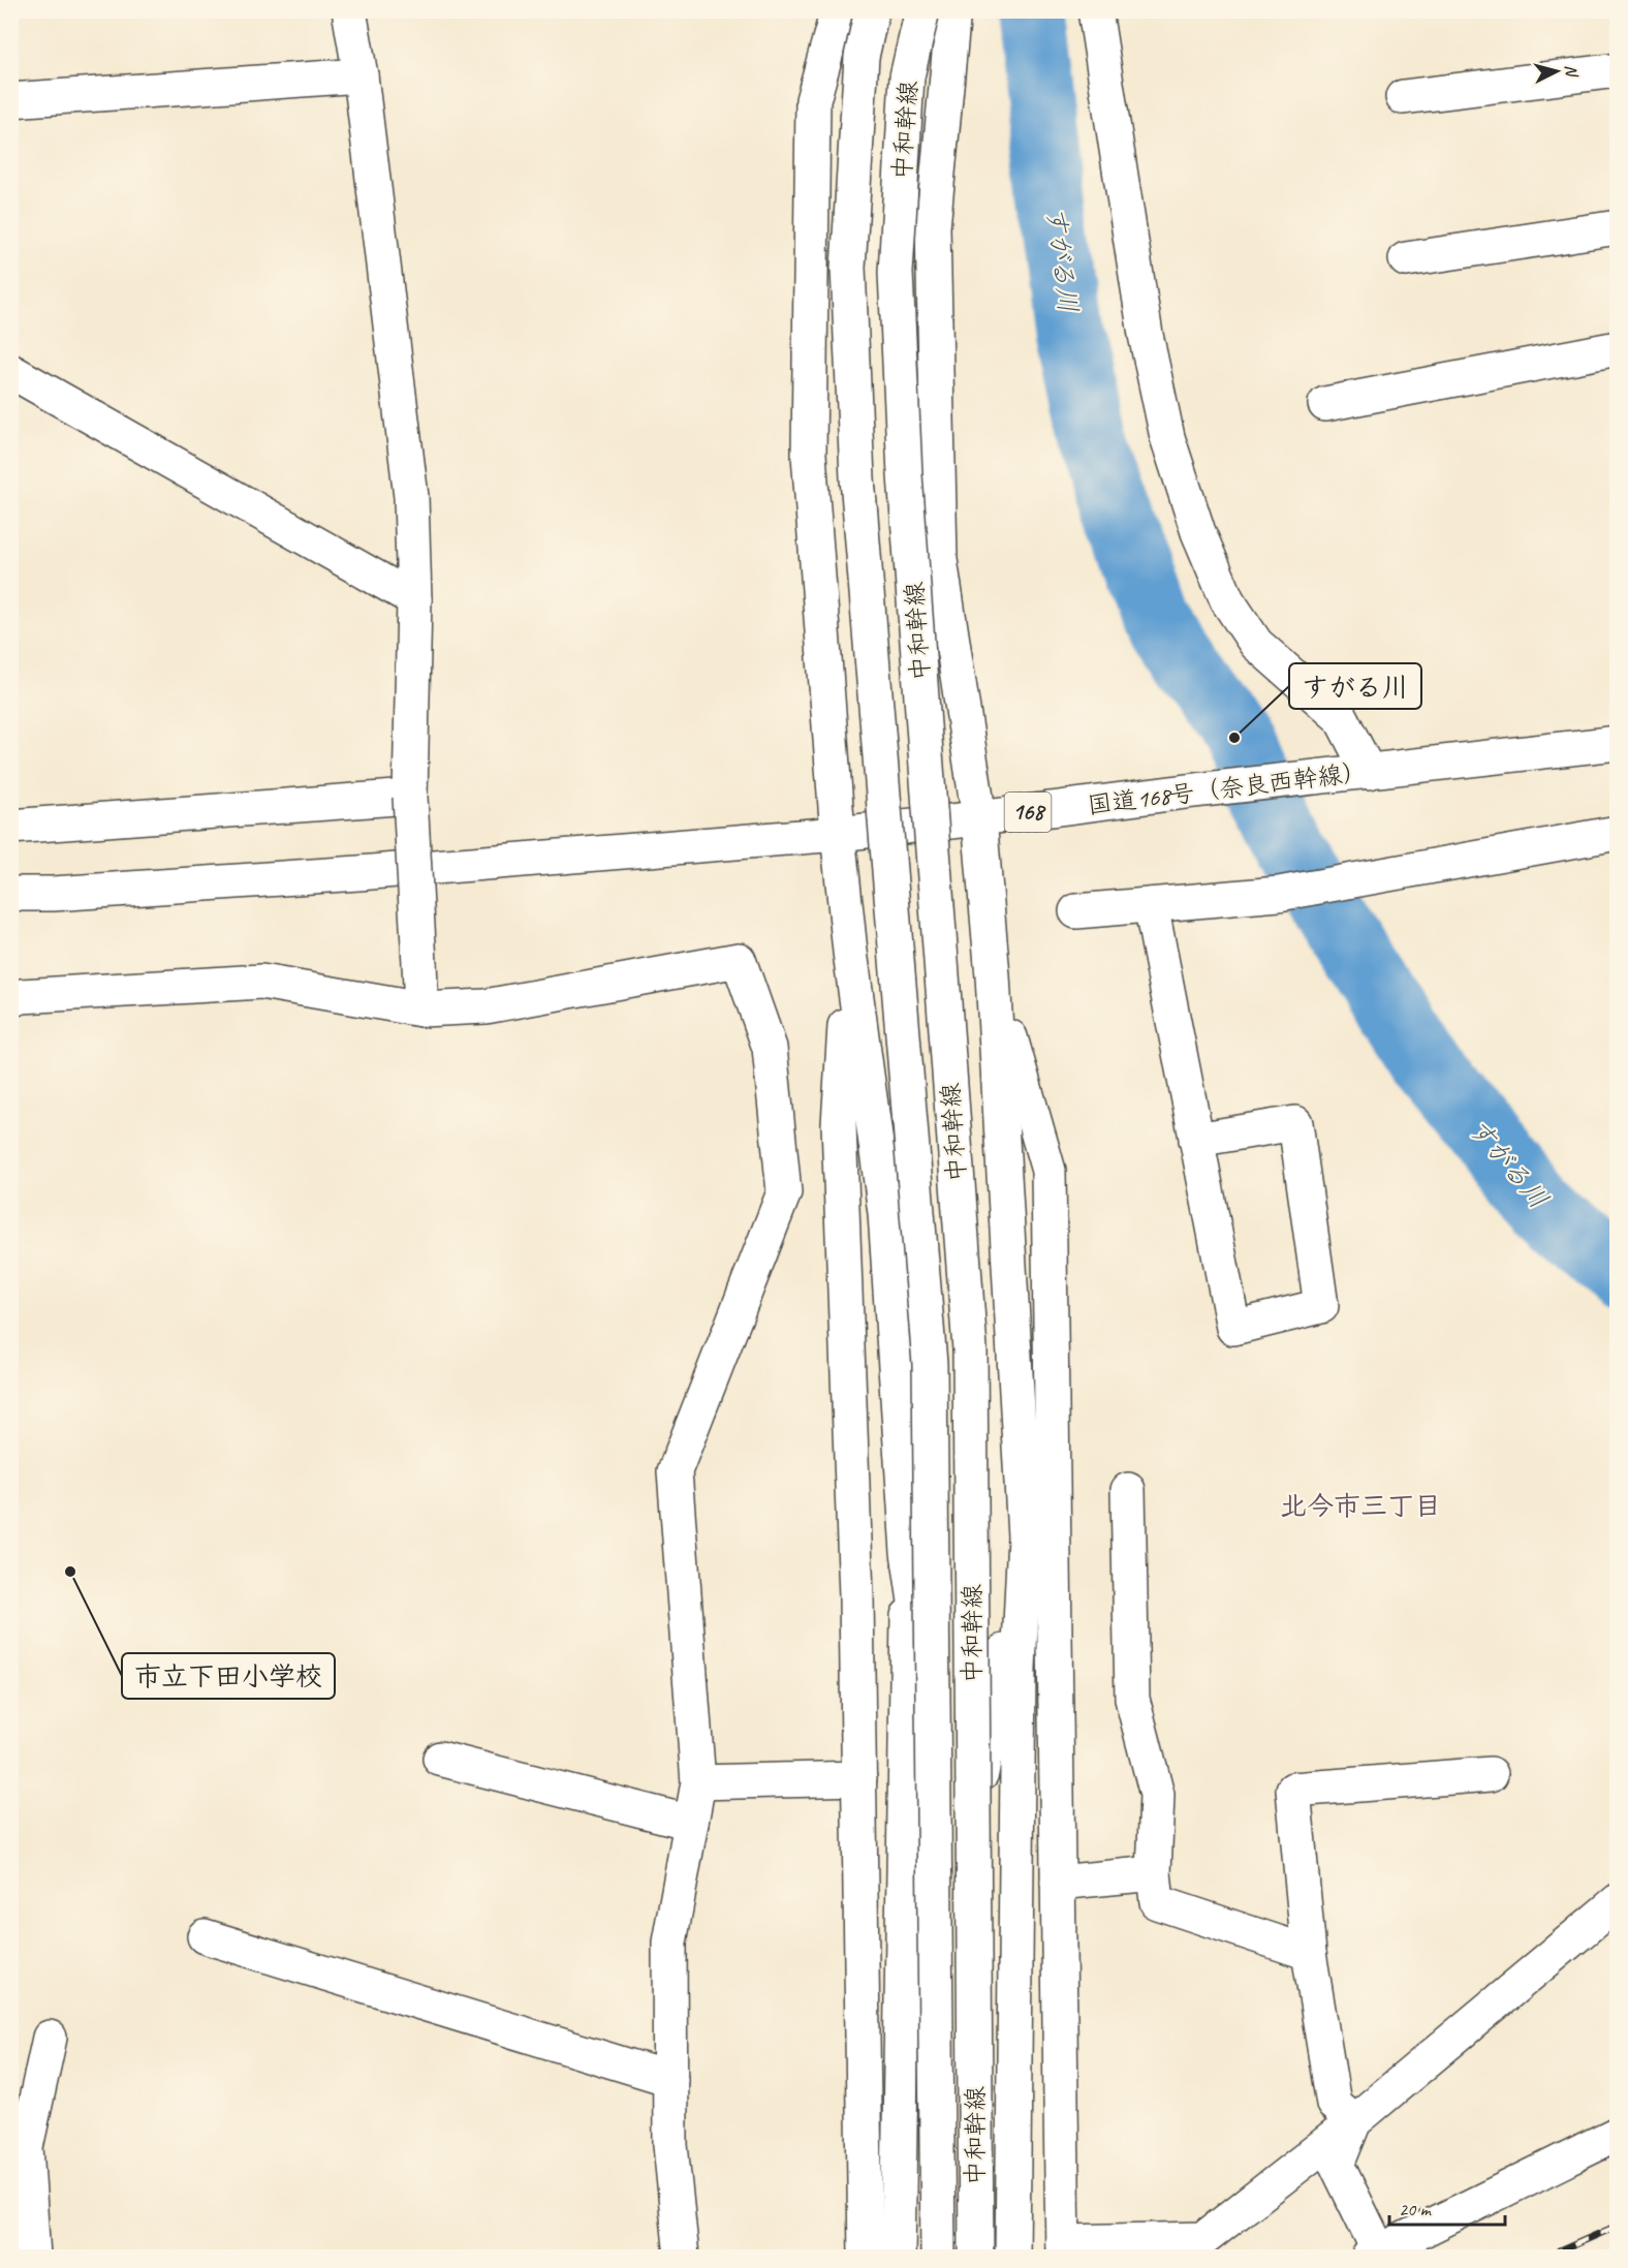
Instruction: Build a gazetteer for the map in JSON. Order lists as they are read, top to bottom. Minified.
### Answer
{"streets":{"main road":["中和幹線","国道168号（奈良西幹線）","168"]},"districts":["北今市三丁目"],"water":["すがる川"],"places":["すがる川","市立下田小学校"],"scale_bar":"20 m","north":"right"}
